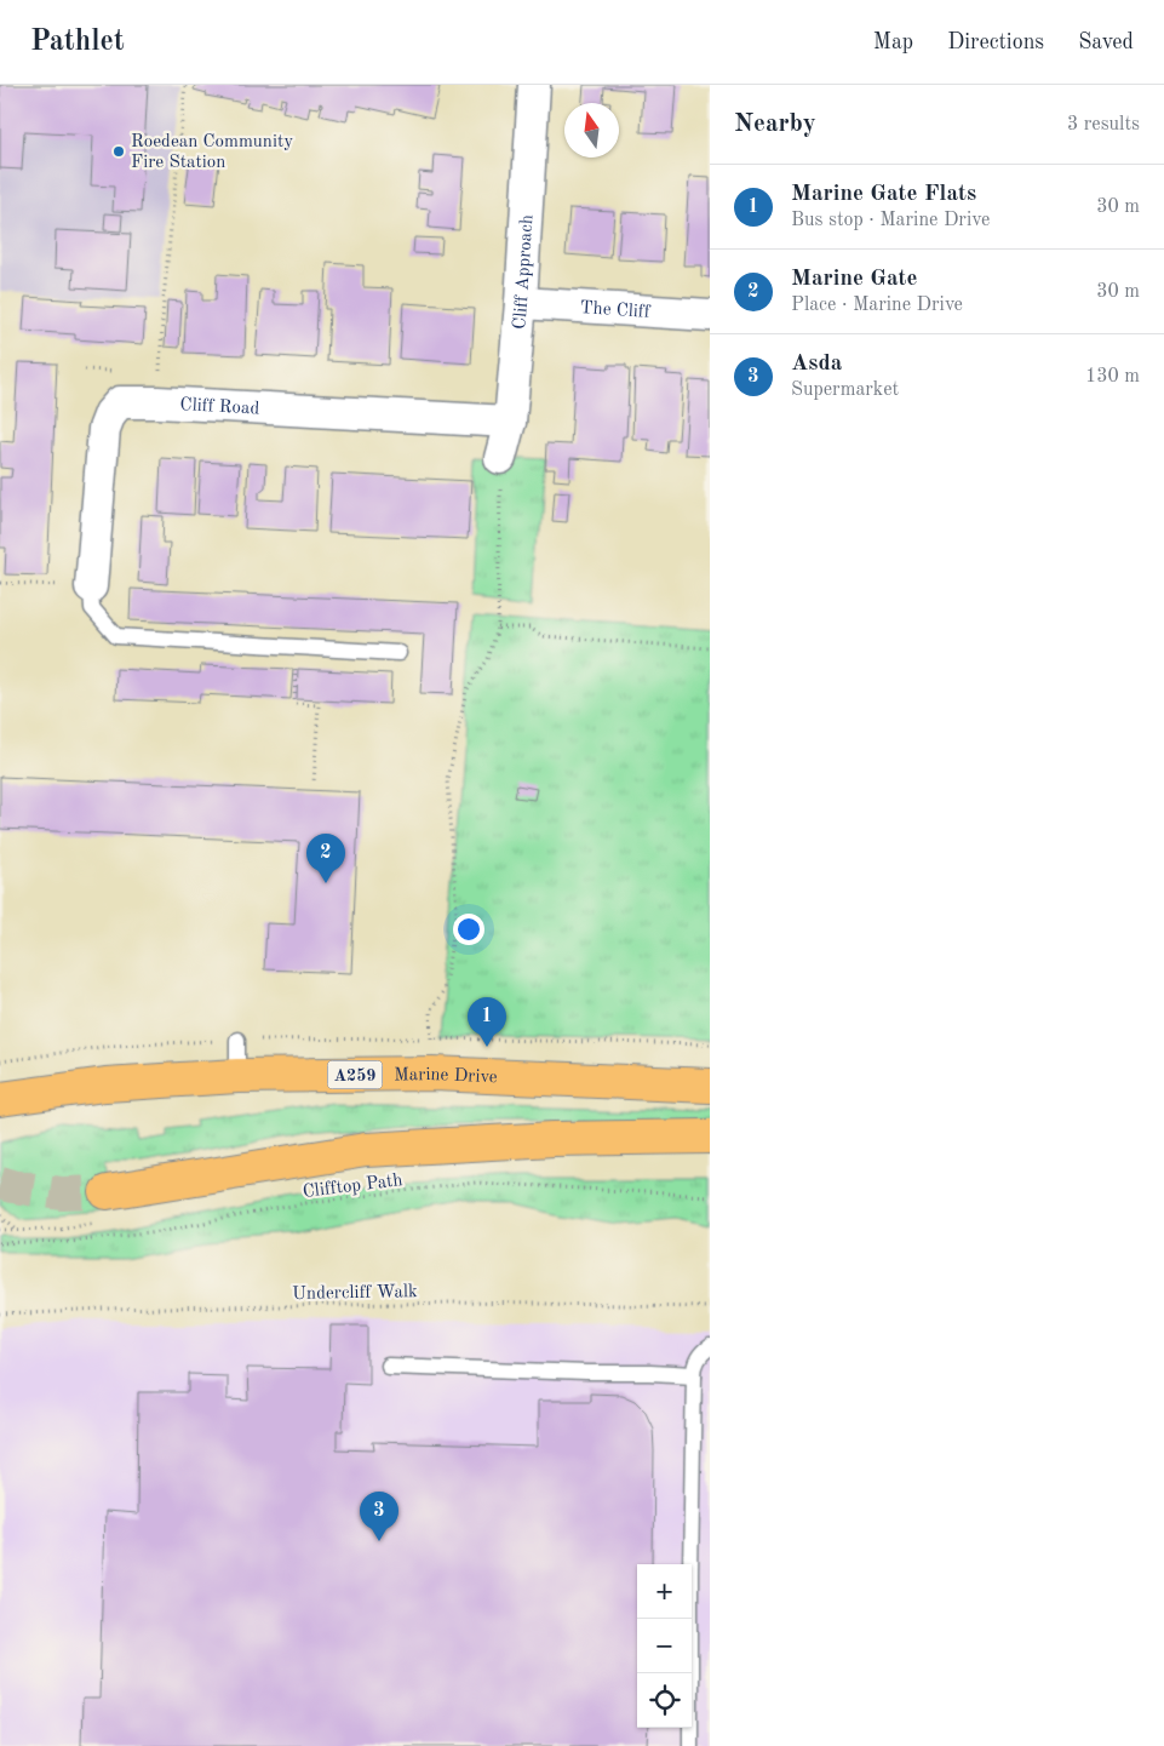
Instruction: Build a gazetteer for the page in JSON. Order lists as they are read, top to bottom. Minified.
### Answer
{"streets":{"main road":["A259","Marine Drive"],"street":["Cliff Approach","The Cliff","Cliff Road"],"path":["Clifftop Path","Undercliff Walk"]},"crossings":[["Cliff Approach","The Cliff"],["Cliff Approach","Cliff Road"]],"places":["Roedean Community Fire Station"],"north":"top","page":{"header":"Pathlet","nav":["Map","Directions","Saved"],"heading":["Nearby","3 results"],"list":[{"mark":"1","name":"Marine Gate Flats","note":"Bus stop · Marine Drive","value":"30 m"},{"mark":"2","name":"Marine Gate","note":"Place · Marine Drive","value":"30 m"},{"mark":"3","name":"Asda","note":"Supermarket","value":"130 m"}],"pins":["2","1","3"],"map_buttons":["+","−"]}}
